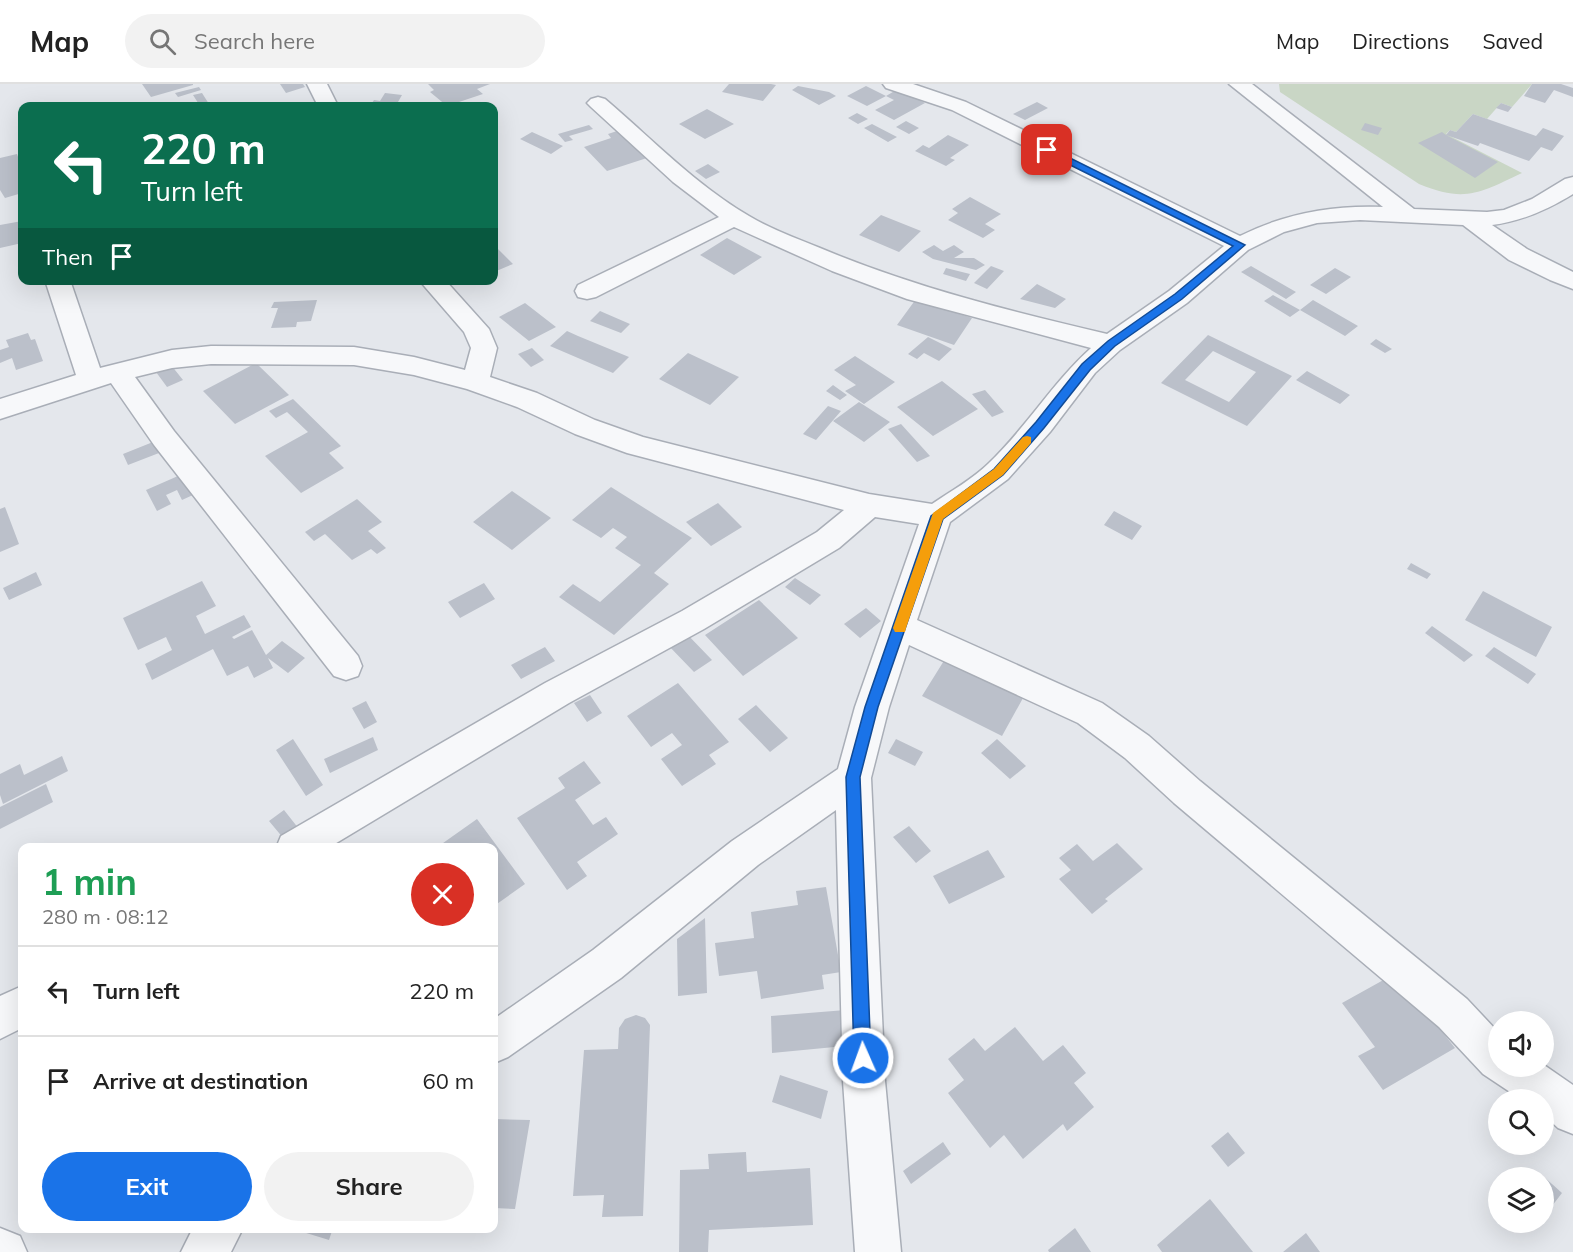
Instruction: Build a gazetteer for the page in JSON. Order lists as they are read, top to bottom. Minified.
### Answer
{"page":{"header":"Map","search":"Search here","nav":["Map","Directions","Saved"],"turn":["220 m","Turn left"],"then":"Then","heading":["1 min","280 m · 08:12"],"list":[{"name":"Turn left","value":"220 m"},{"name":"Arrive at destination","value":"60 m"}],"buttons":["Exit","Share"]}}
